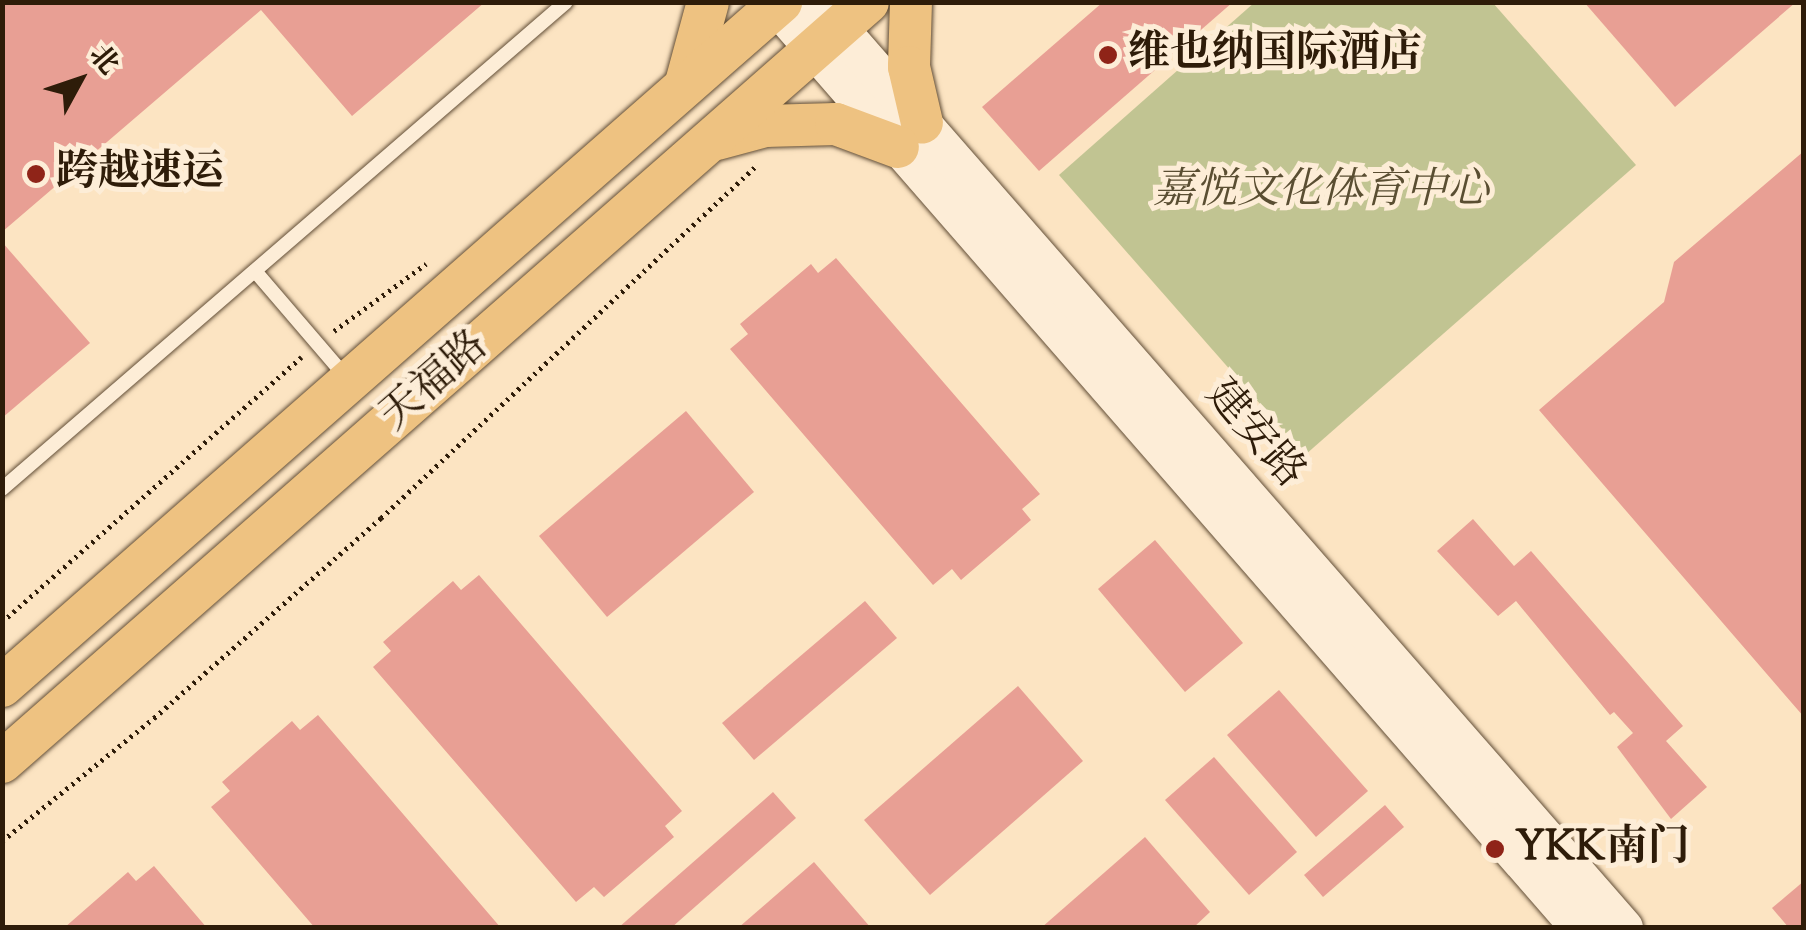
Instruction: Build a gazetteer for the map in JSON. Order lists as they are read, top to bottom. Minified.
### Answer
{"streets":{"main road":["天福路"],"street":["建安路"]},"crossings":[["天福路","建安路"]],"parks":["嘉悦文化体育中心"],"places":["维也纳国际酒店","跨越速运","YKK南门"],"north":"top right"}
